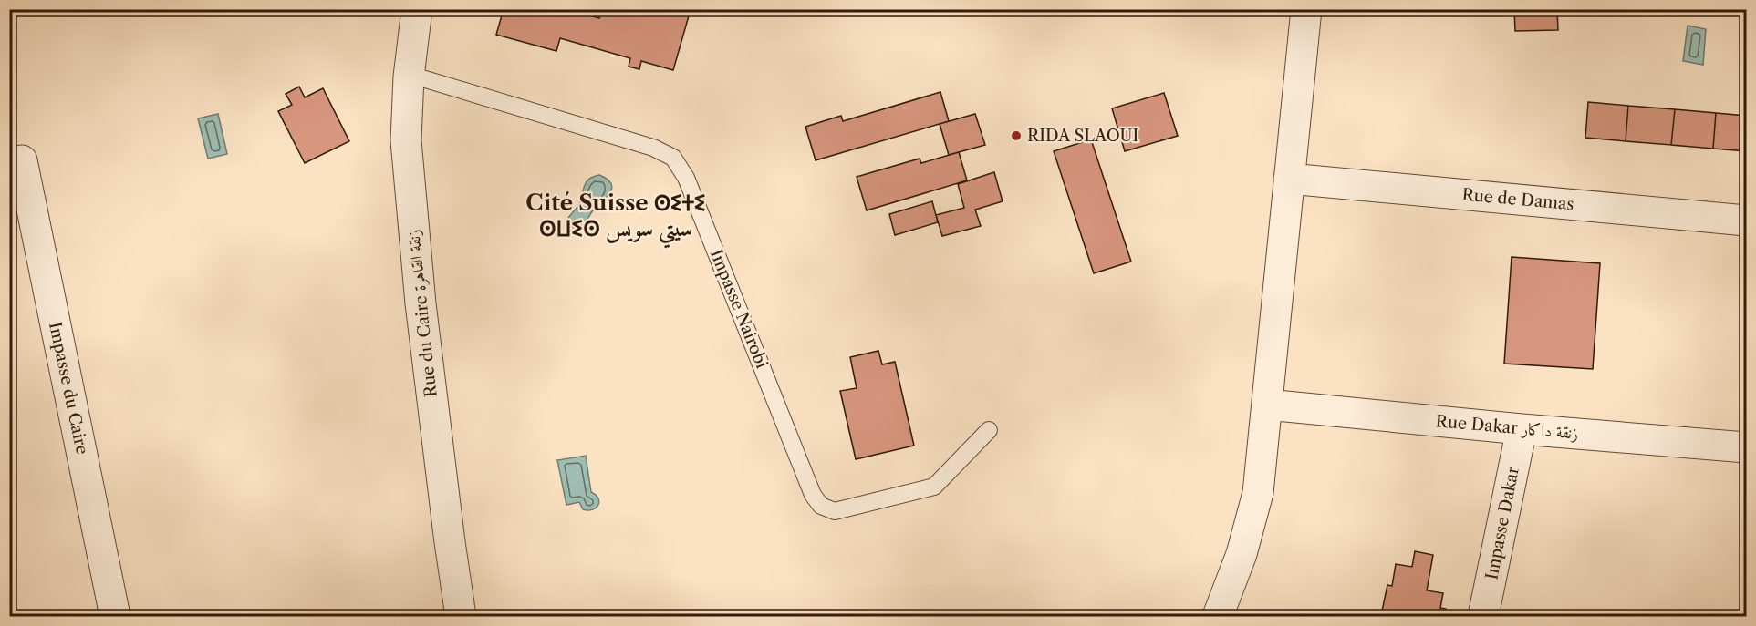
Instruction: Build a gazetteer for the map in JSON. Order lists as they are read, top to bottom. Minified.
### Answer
{"streets":{"street":["Rue de Damas","Rue du Caire زنقة القاهرة","Impasse du Caire","Rue Dakar زنقة داكار","Impasse Dakar"],"lane":["Impasse Nairobi"]},"crossings":[["Impasse Nairobi","Rue du Caire زنقة القاهرة"],["Rue Dakar زنقة داكار","Impasse Dakar"]],"districts":["Cité Suisse ⵙⵉⵜⵉ ⵙⵡⵉⵙ سيتي سويس"],"places":["RIDA SLAOUI"]}
